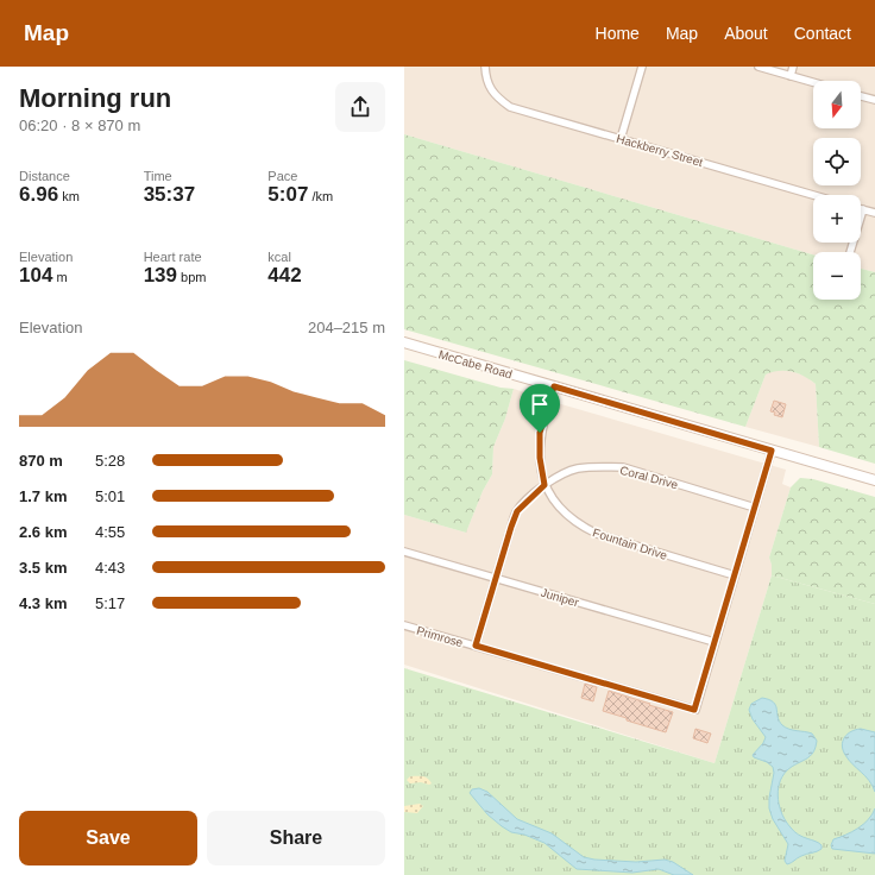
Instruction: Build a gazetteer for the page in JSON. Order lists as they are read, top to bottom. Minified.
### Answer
{"streets":{"street":["Hackberry Street","McCabe Road","Coral Drive","Fountain Drive","Juniper","Primrose"]},"crossings":[["Coral Drive","Fountain Drive"],["Coral Drive","Juniper"],["Coral Drive","Primrose"],["Juniper","Primrose"]],"north":"bottom","page":{"header":"Map","nav":["Home","Map","About","Contact"],"heading":["Morning run","06:20 · 8 × 870 m"],"map_buttons":["+","−"],"stats":[["Distance","6.96 km"],["Time","35:37"],["Pace","5:07 /km"],["Elevation","104 m"],["Heart rate","139 bpm"],["kcal","442"]],"chart":["Elevation","204–215 m"],"list":[{"name":"870 m","note":"5:28"},{"name":"1.7 km","note":"5:01"},{"name":"2.6 km","note":"4:55"},{"name":"3.5 km","note":"4:43"},{"name":"4.3 km","note":"5:17"}],"buttons":["Save","Share"]}}
